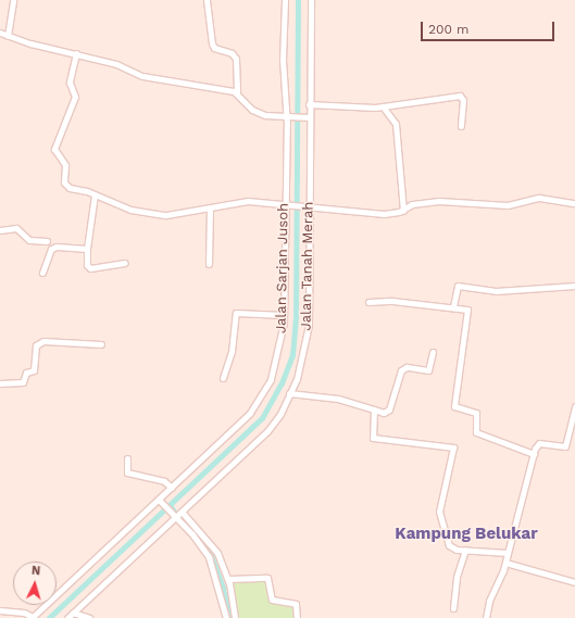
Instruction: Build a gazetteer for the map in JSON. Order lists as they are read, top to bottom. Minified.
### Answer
{"streets":{"street":["Jalan Tanah Merah","Jalan Sarjan Jusoh"]},"districts":["Kampung Belukar"],"scale_bar":"200 m","north":"top"}
